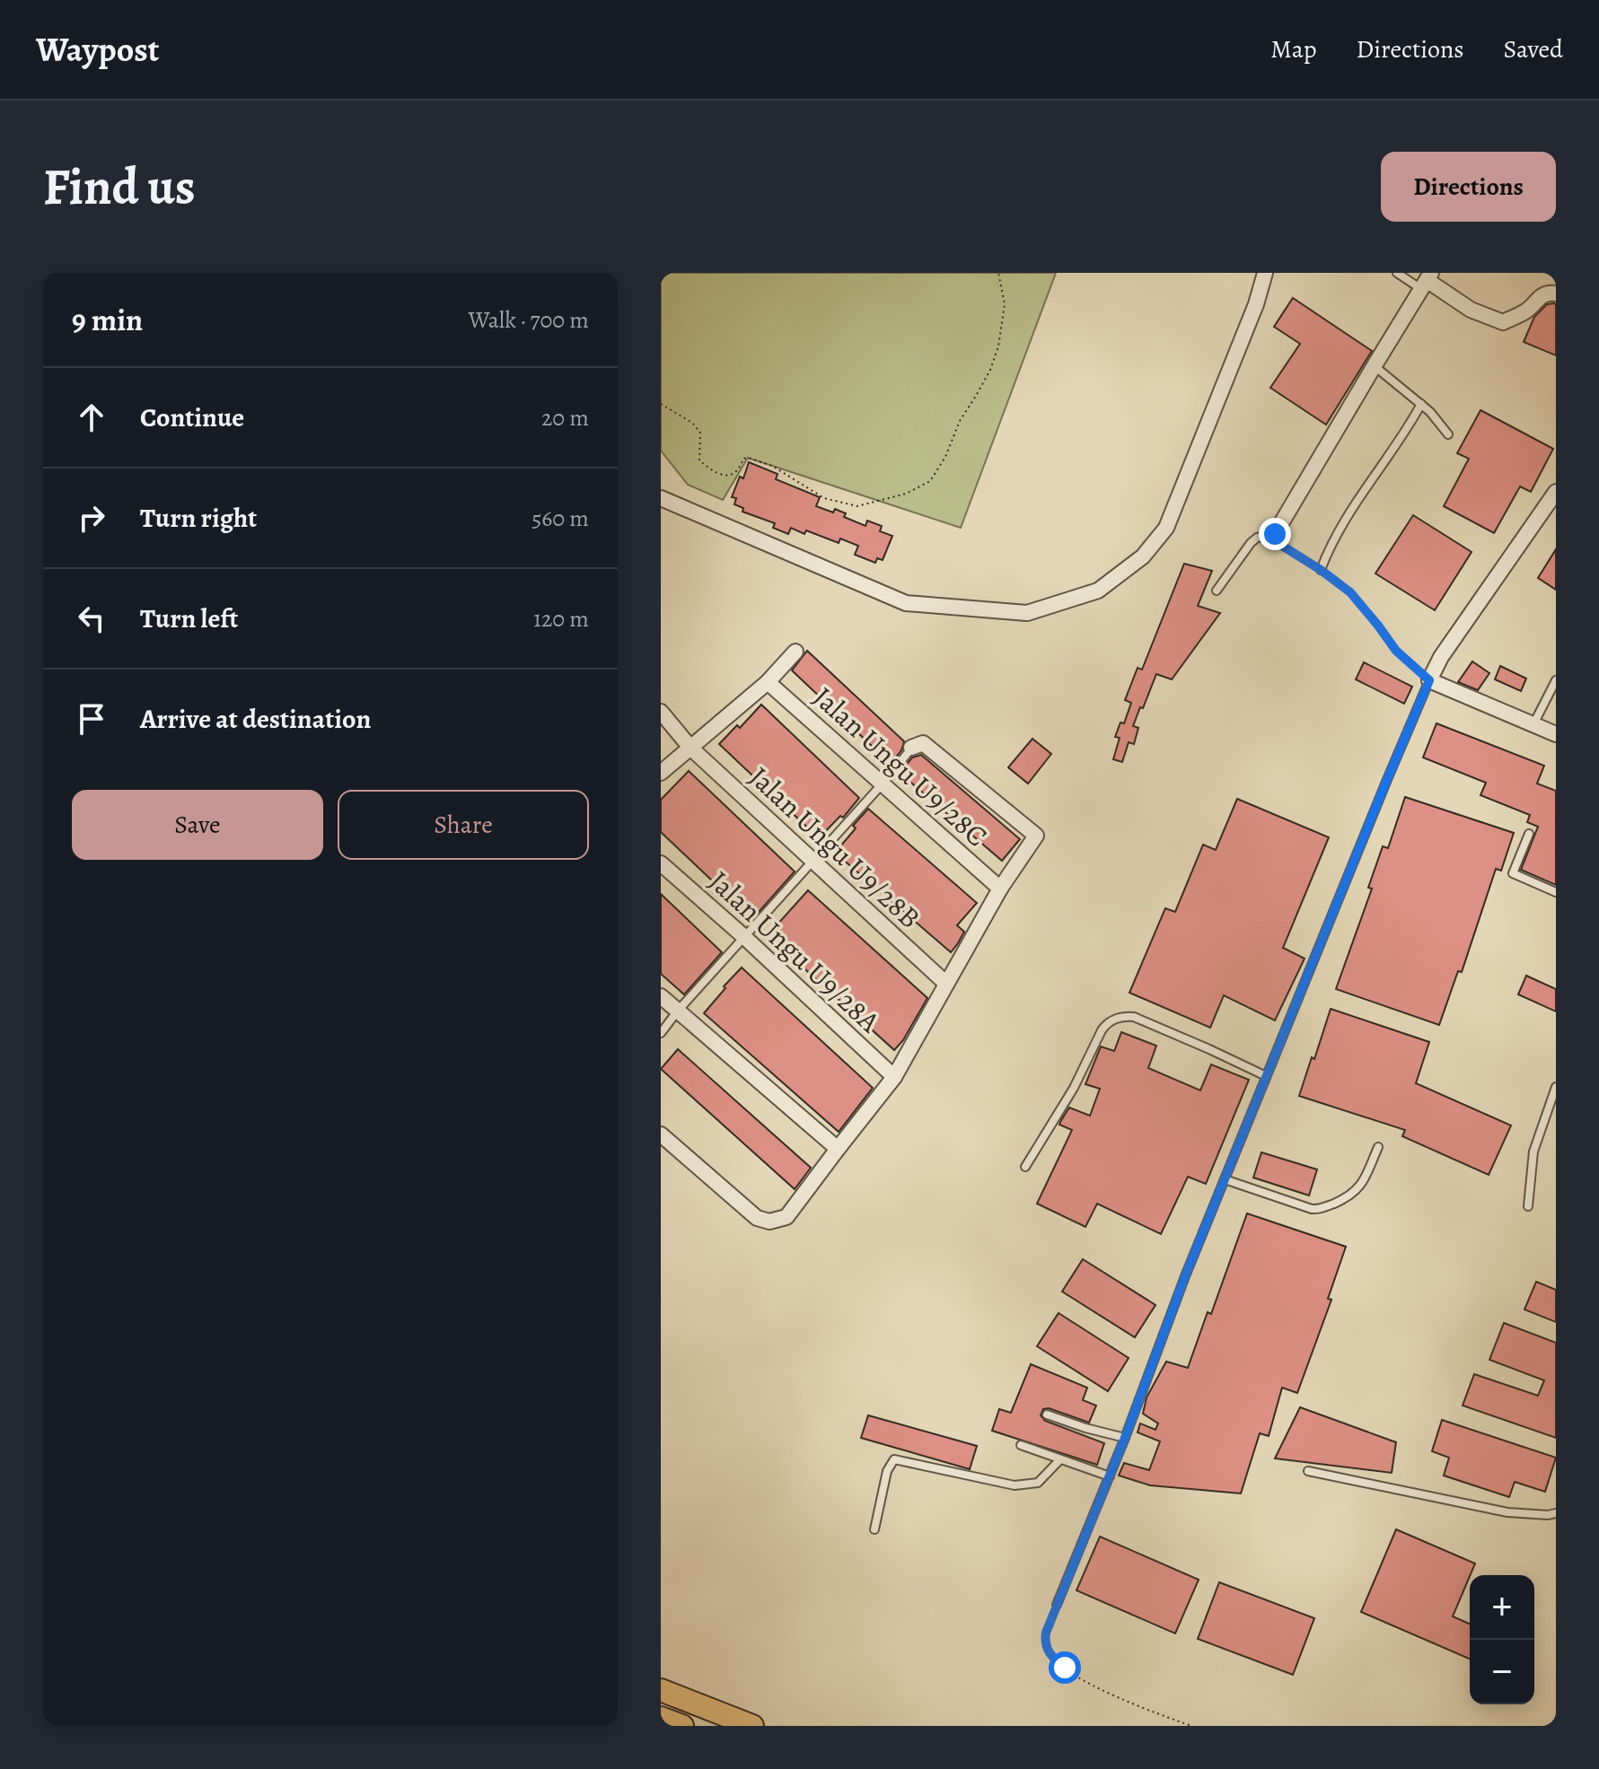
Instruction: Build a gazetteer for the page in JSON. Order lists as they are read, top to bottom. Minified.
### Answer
{"streets":{"street":["Jalan Ungu U9/28C","Jalan Ungu U9/28B","Jalan Ungu U9/28A"]},"page":{"header":"Waypost","nav":["Map","Directions","Saved"],"buttons":["Directions",["Save","Share"]],"title":"Find us","heading":["9 min","Walk · 700 m"],"list":[["Continue","20 m"],["Turn right","560 m"],["Turn left","120 m"],"Arrive at destination"],"map_buttons":["+","−"]}}
